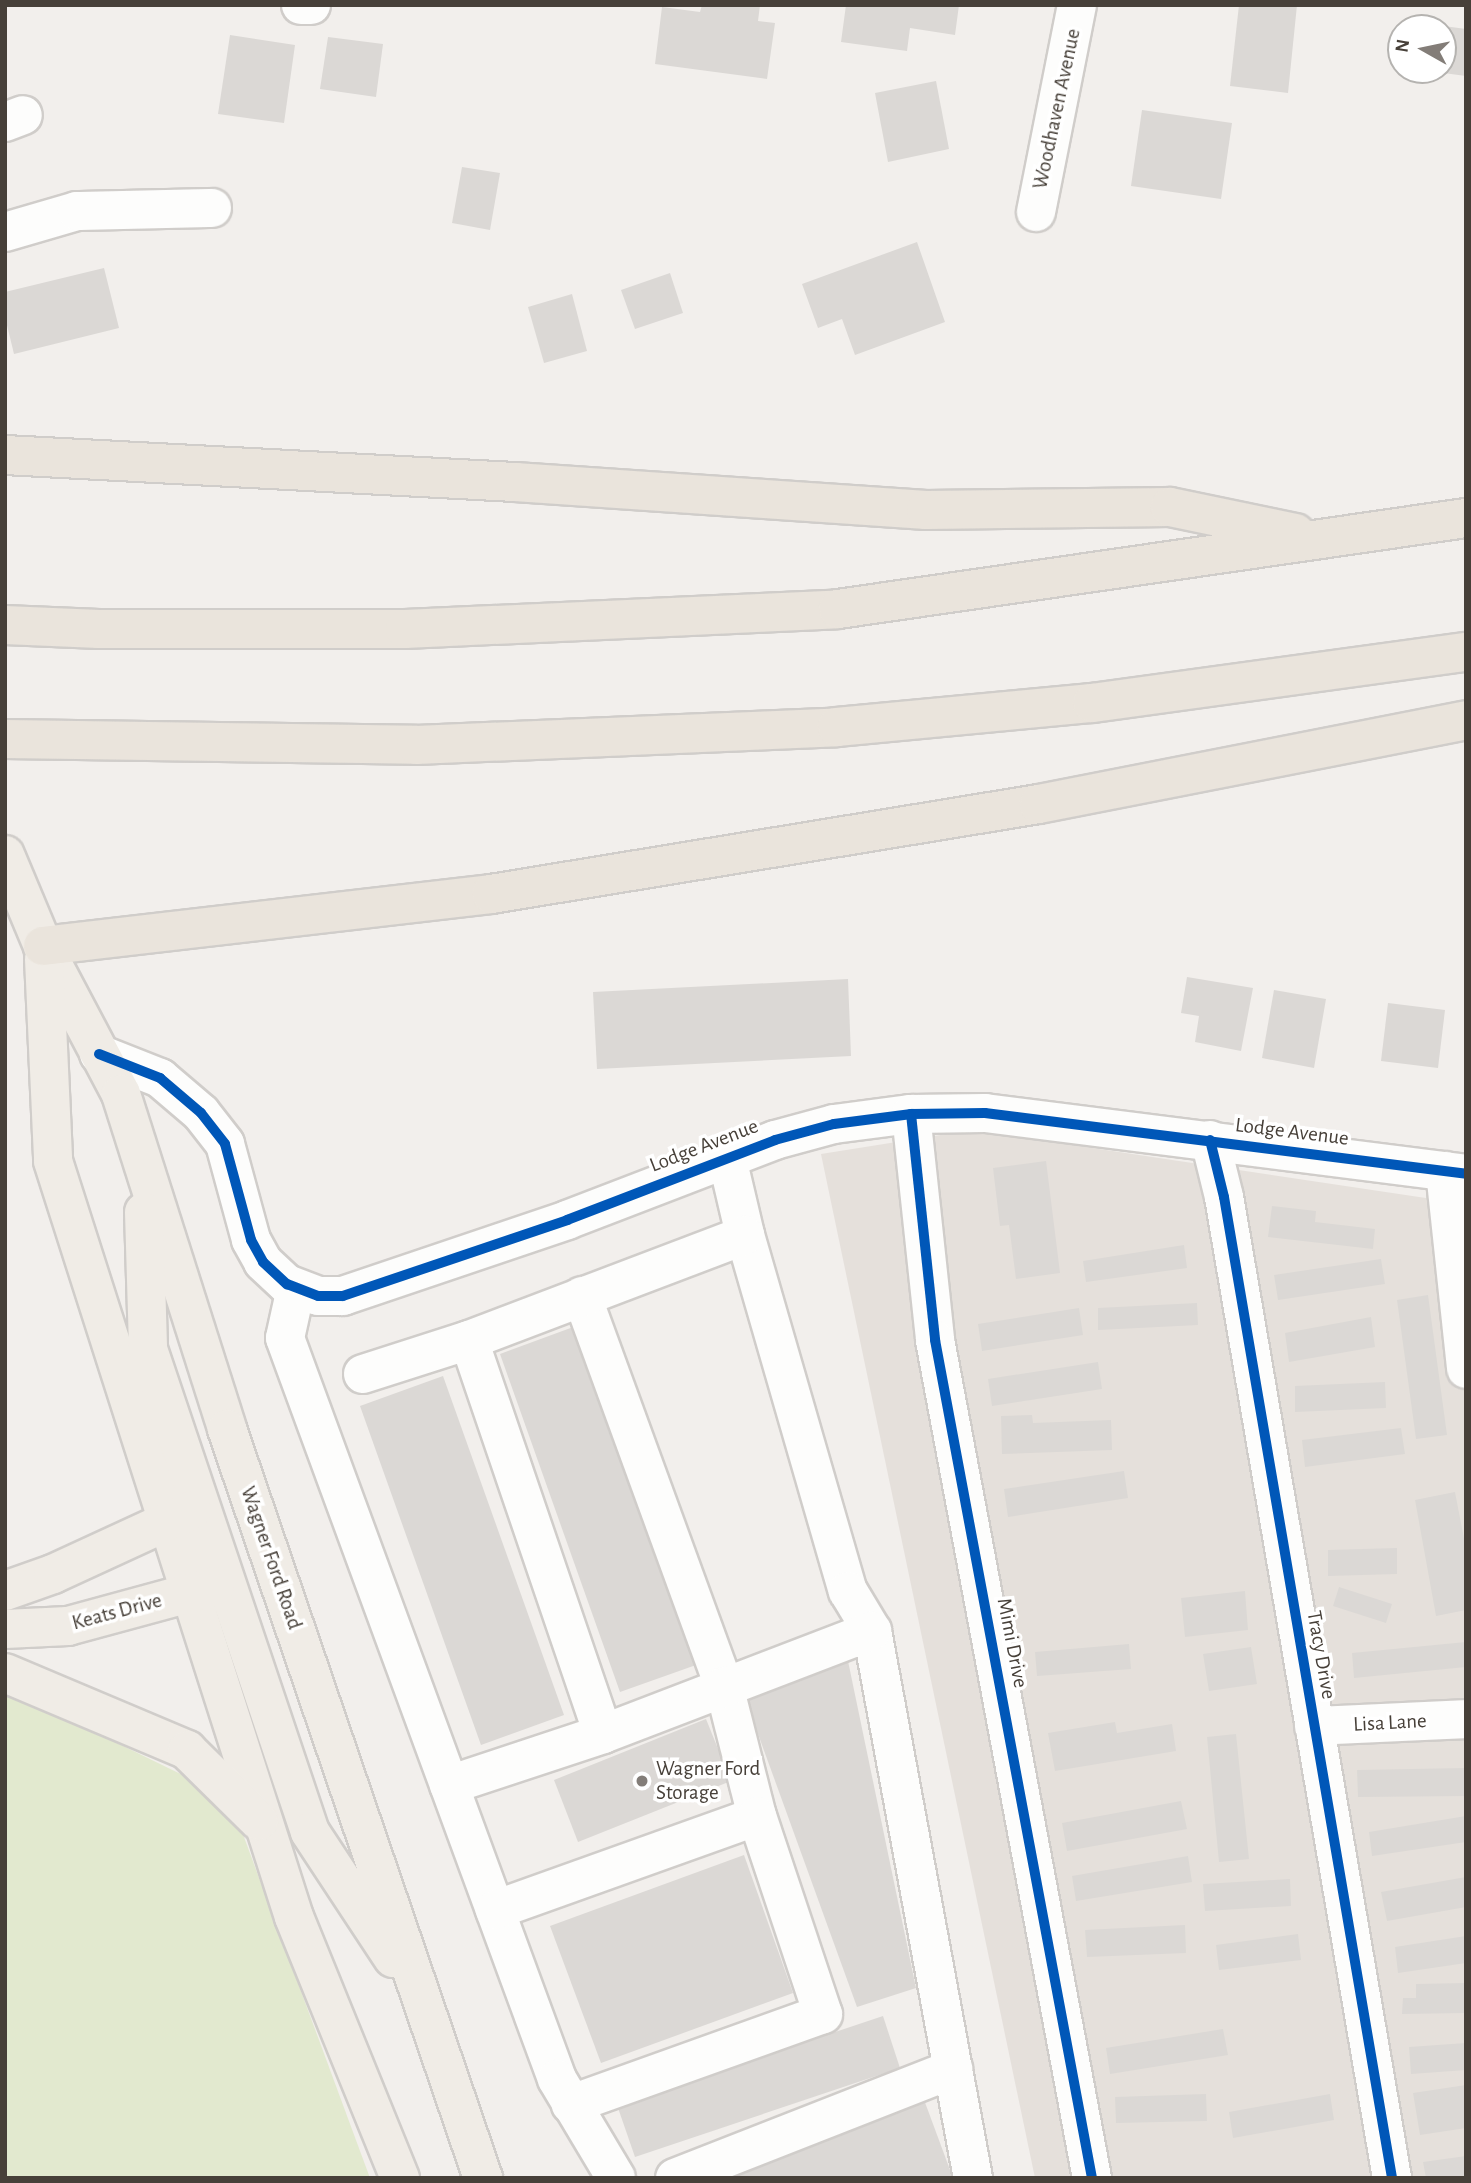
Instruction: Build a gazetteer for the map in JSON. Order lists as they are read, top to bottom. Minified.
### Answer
{"streets":{"main road":["Wagner Ford Road","Keats Drive"],"street":["Woodhaven Avenue","Lodge Avenue","Mimi Drive","Tracy Drive","Lisa Lane"]},"crossings":[["Lodge Avenue","Wagner Ford Road"],["Lodge Avenue","Mimi Drive"],["Lodge Avenue","Tracy Drive"],["Wagner Ford Road","Keats Drive"],["Tracy Drive","Lisa Lane"]],"places":["Wagner Ford Storage"],"north":"left"}
